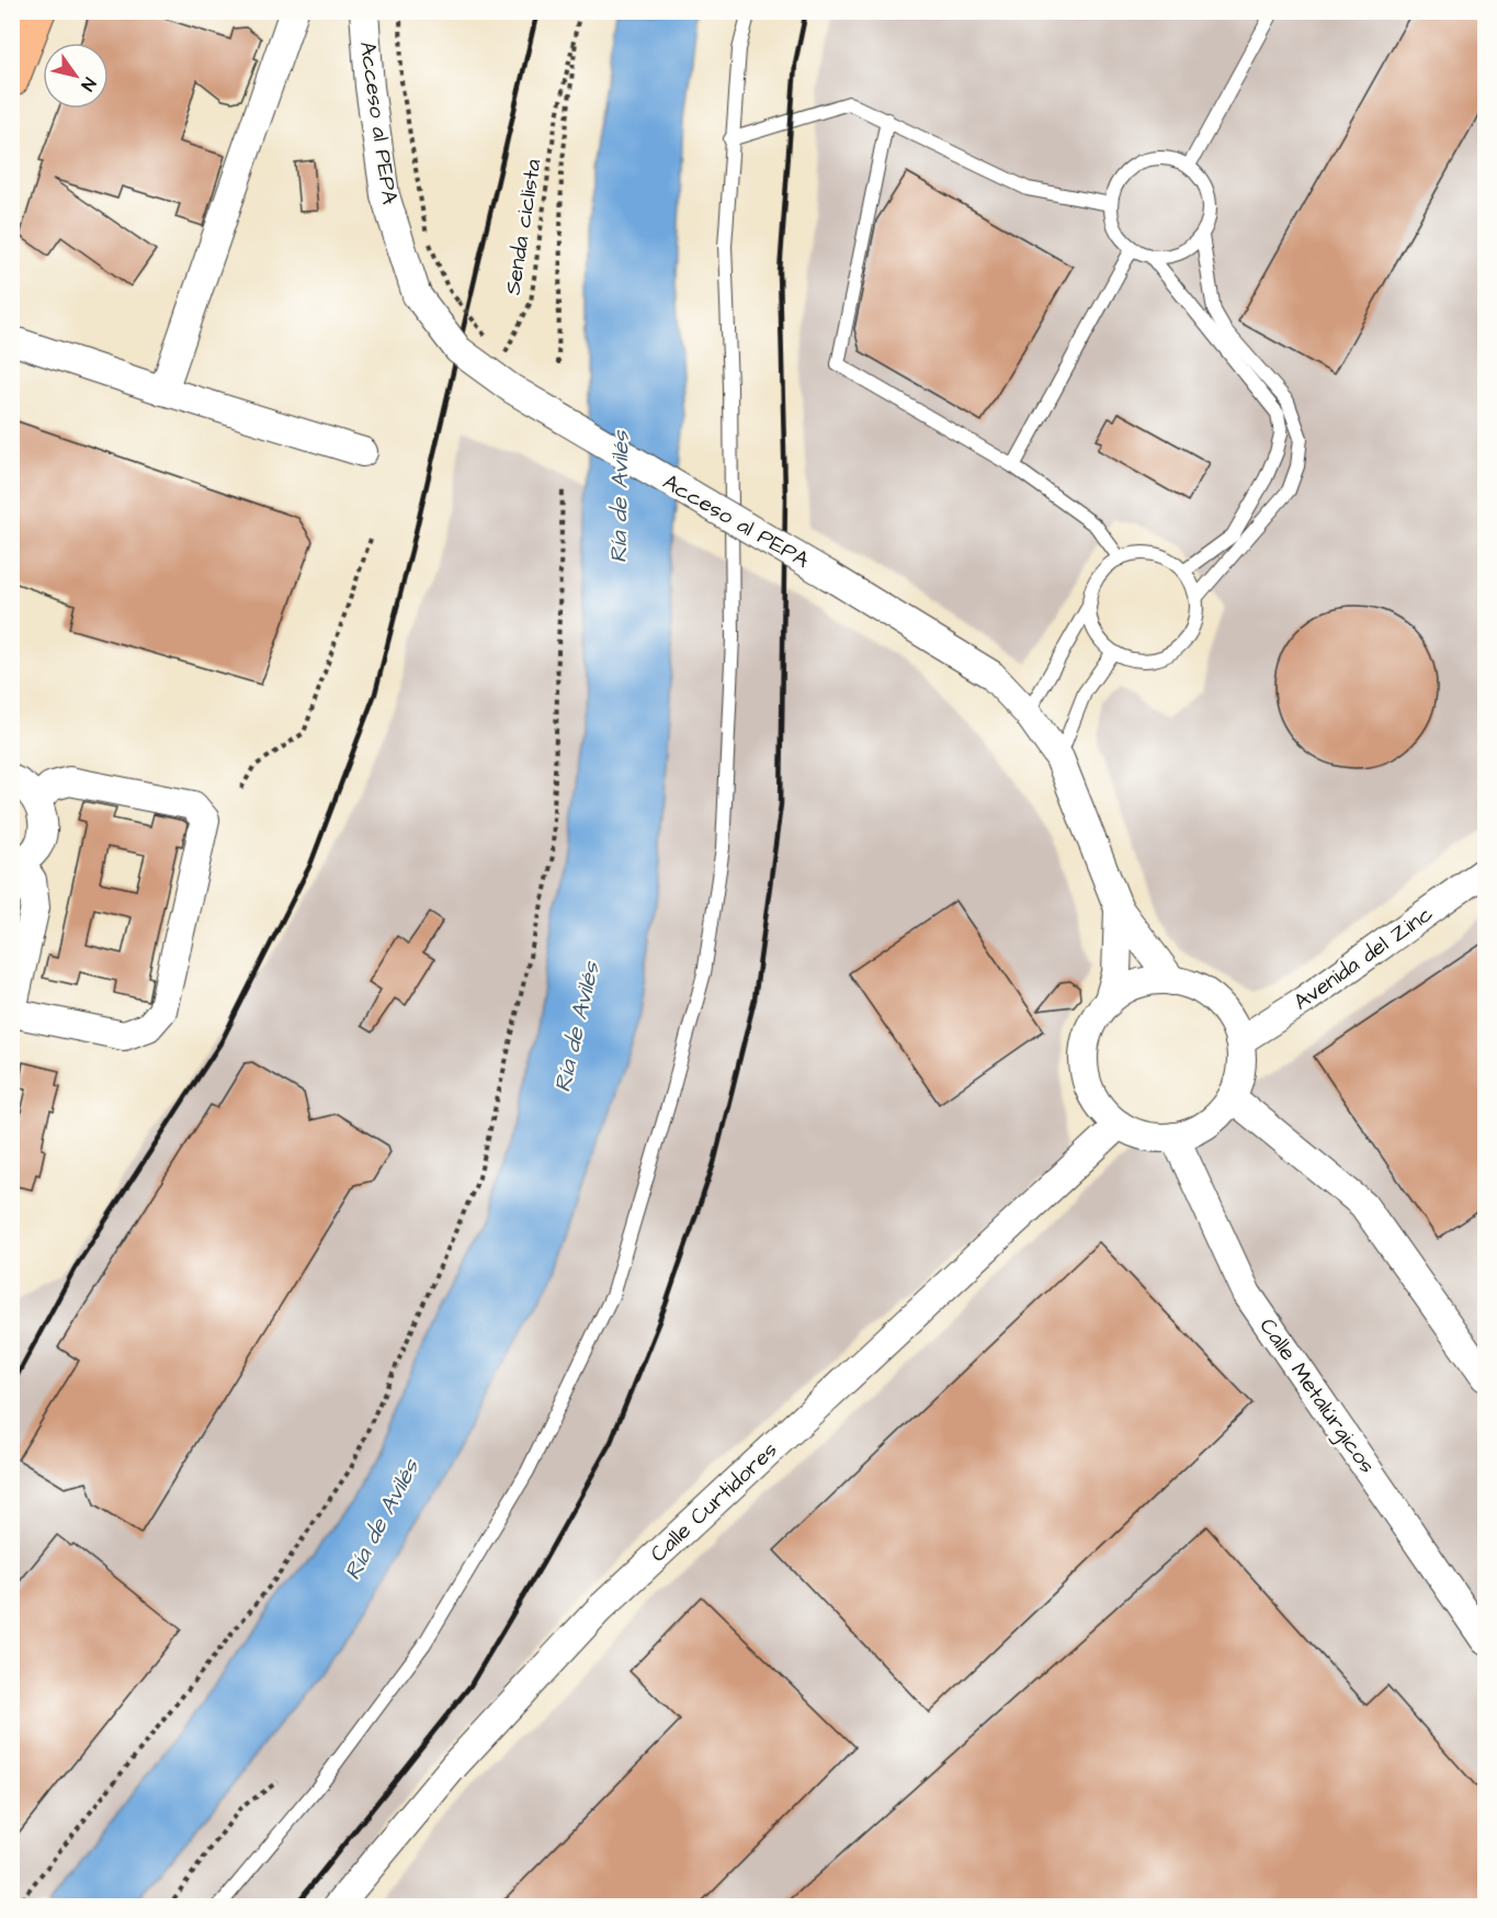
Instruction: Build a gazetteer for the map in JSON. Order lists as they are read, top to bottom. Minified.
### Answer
{"streets":{"street":["Acceso al PEPA","Avenida del Zinc","Calle Metalúrgicos","Calle Curtidores"],"path":["Senda ciclista"]},"crossings":[["Avenida del Zinc","Calle Metalúrgicos"],["Avenida del Zinc","Calle Curtidores"],["Calle Metalúrgicos","Calle Curtidores"]],"water":["Ría de Avilés"],"north":"bottom right"}
